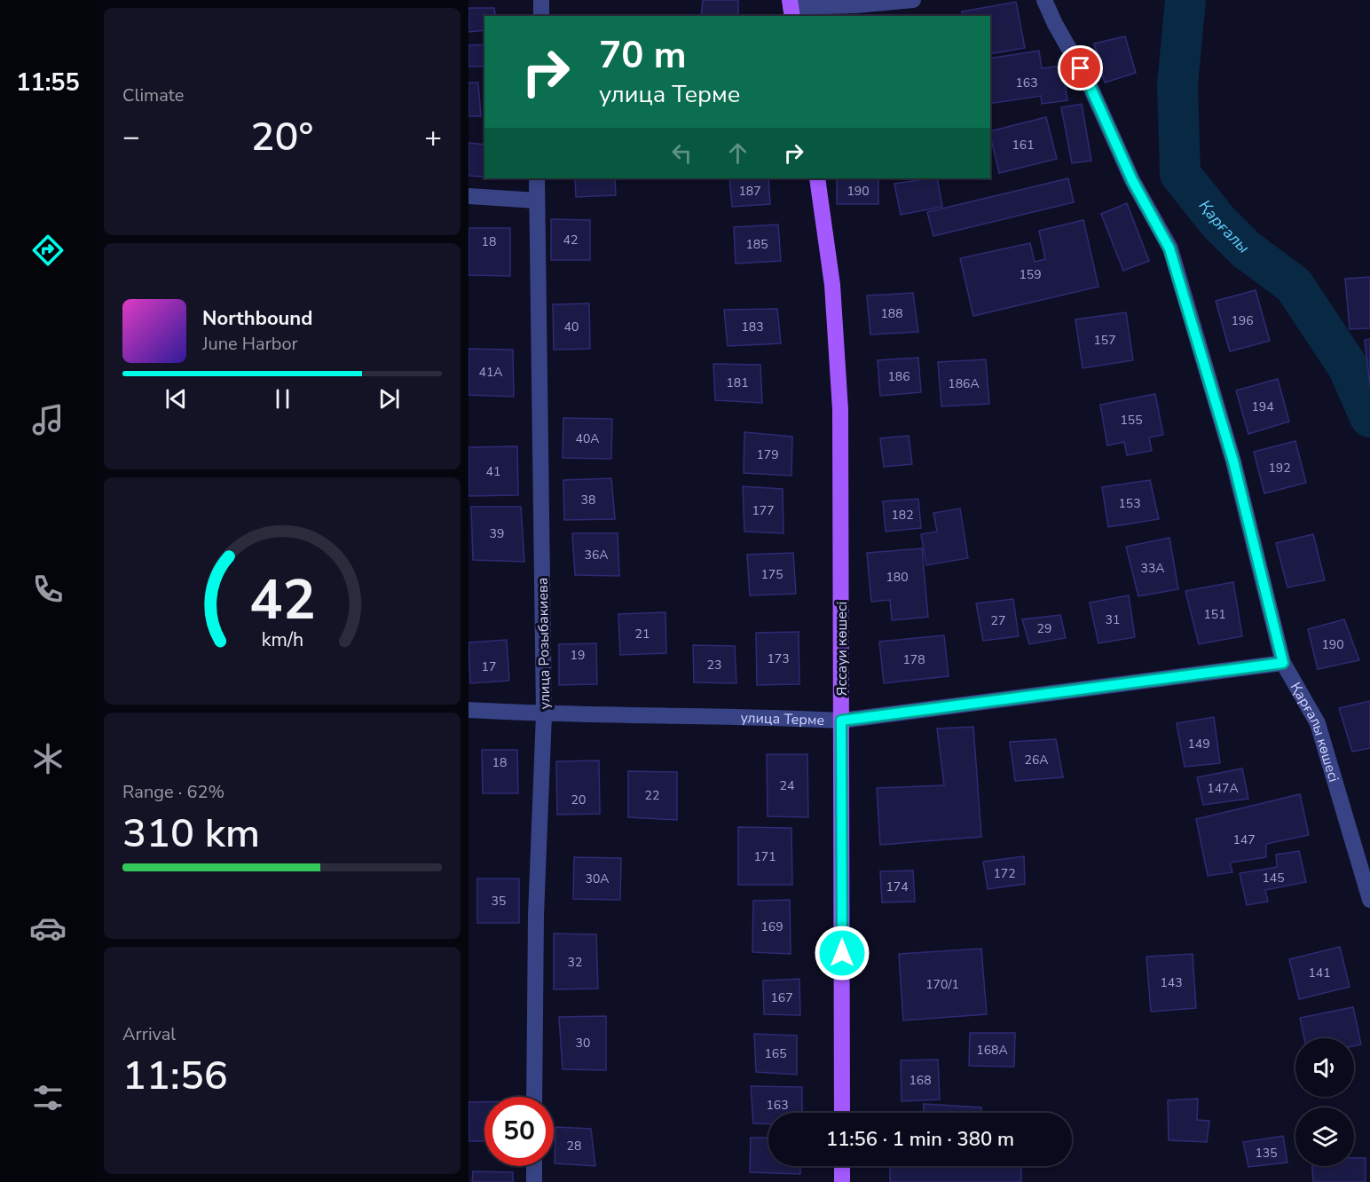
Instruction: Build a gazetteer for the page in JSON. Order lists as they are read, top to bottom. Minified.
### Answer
{"streets":{"main road":["Яссауи көшесі"],"street":["улица Розыбакиева","улица Терме","Қарғалы көшесі"]},"crossings":[["улица Розыбакиева","улица Терме"],["Яссауи көшесі","улица Терме"],["улица Терме","Қарғалы көшесі"]],"water":["Қарғалы"],"house_numbers":["163","161","187","190","42","18","185","159","188","196","40","183","157","41А","186","181","186А","194","155","40А","179","192","41","38","153","177","182","39","36А","33А","175","180","151","31","27","29","21","190","19","173","178","23","17","149","26А","18","24","147А","22","20","147","171","172","145","30А","174","35","169","32","141","143","170/1","167","30","168А","165","168","163","28","135"],"page":{"tabs":"11:55","tile":["Climate",["Range · 62%","310 km"],["Arrival","11:56"]],"turn":["70 m","улица Терме"],"heat":["−","20°","+"],"song":["Northbound","June Harbor"],"limit":"50","trip":"11:56 · 1 min · 380 m","gauge":["42","km/h"]}}
